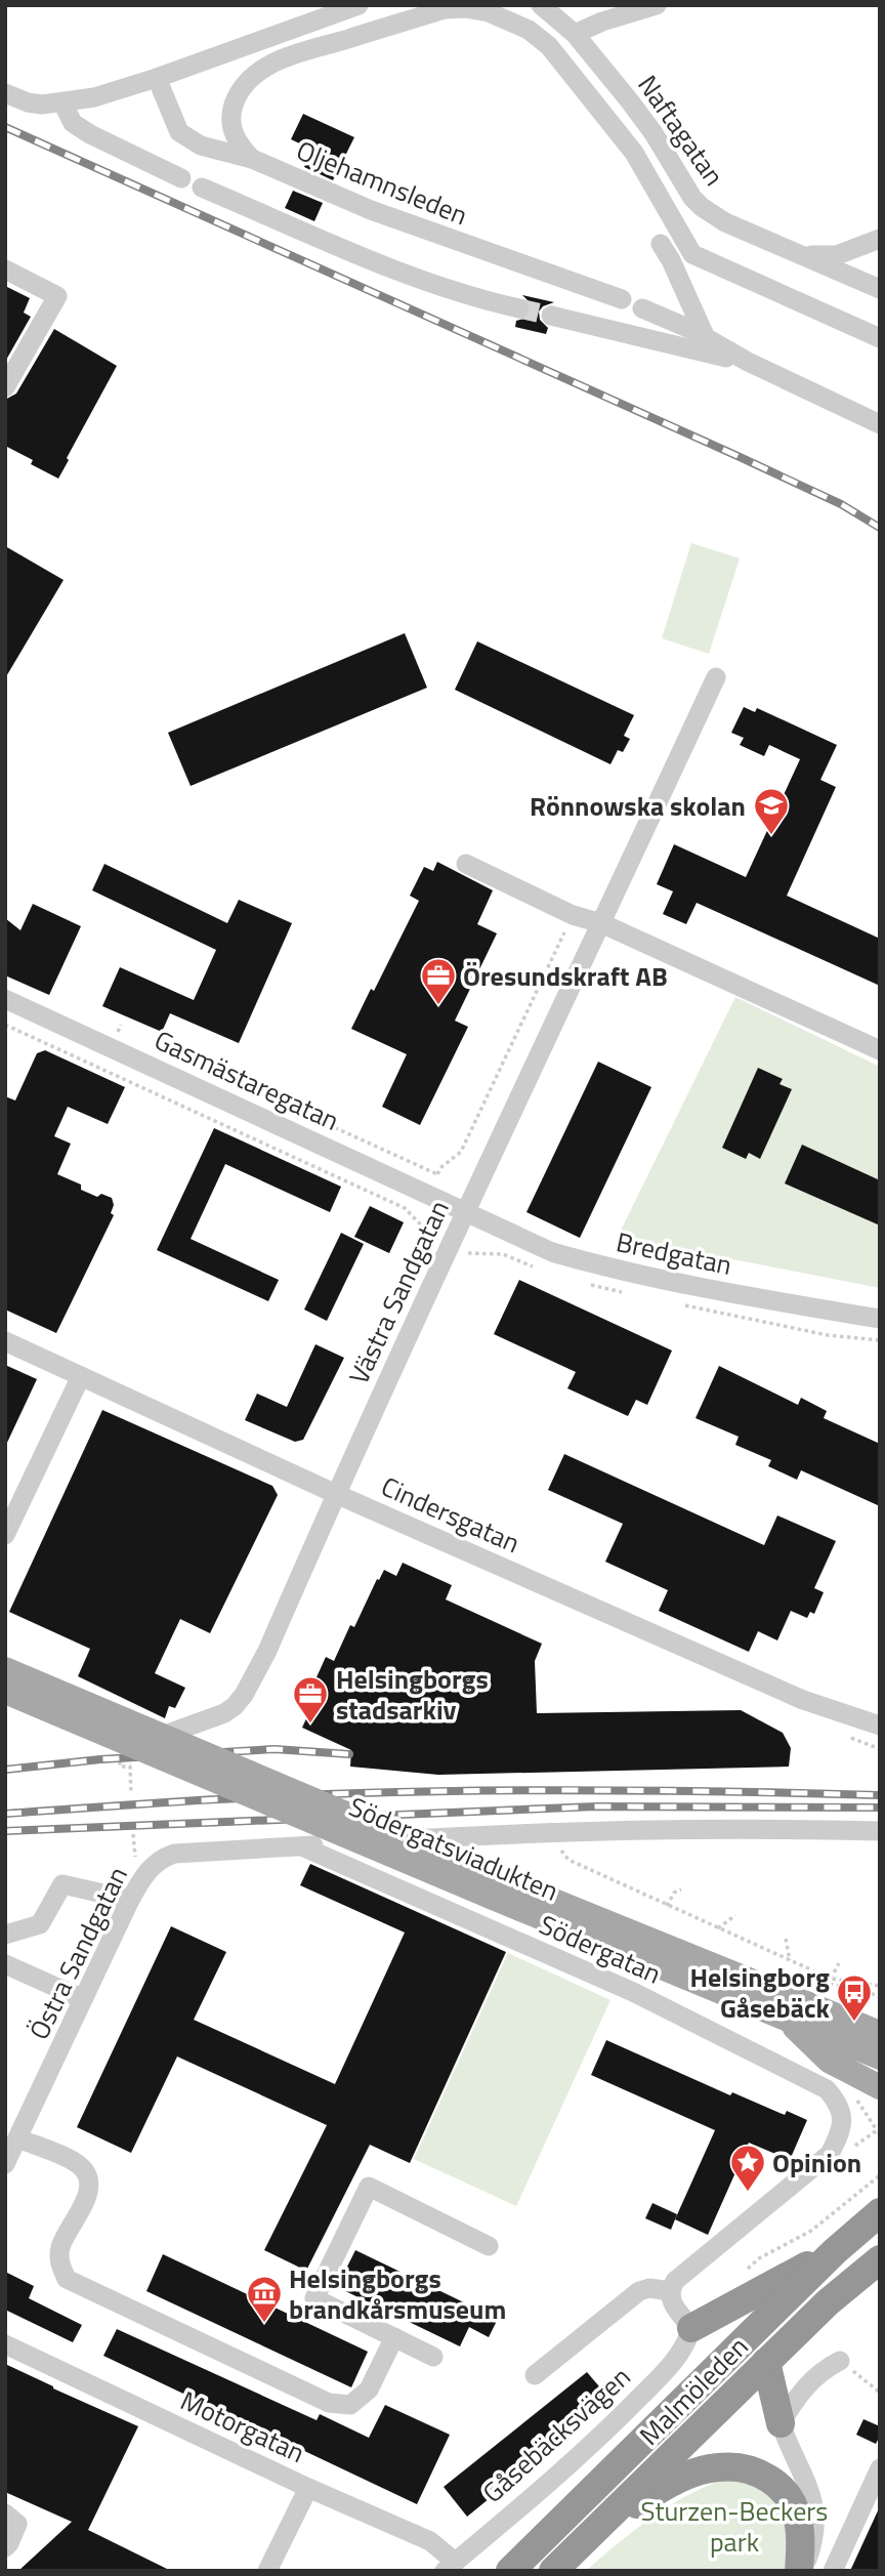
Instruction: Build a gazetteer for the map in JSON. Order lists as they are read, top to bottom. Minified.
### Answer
{"streets":{"highway":["Malmöleden"],"main road":["Södergatsviadukten"],"street":["Naftagatan","Oljehamnsleden","Gasmästaregatan","Bredgatan","Västra Sandgatan","Cindersgatan","Södergatan","Östra Sandgatan","Motorgatan","Gåsebäcksvägen"]},"crossings":[["Gasmästaregatan","Bredgatan"],["Gasmästaregatan","Västra Sandgatan"],["Bredgatan","Västra Sandgatan"],["Västra Sandgatan","Cindersgatan"],["Södergatan","Östra Sandgatan"],["Motorgatan","Gåsebäcksvägen"]],"parks":["Sturzen-Beckers park"],"places":{"school or university":["Rönnowska skolan"],"office":["Öresundskraft AB","Helsingborgs stadsarkiv"],"bus stop":["Helsingborg Gåsebäck"],"place":["Opinion"],"museum":["Helsingborgs brandkårsmuseum"]}}
